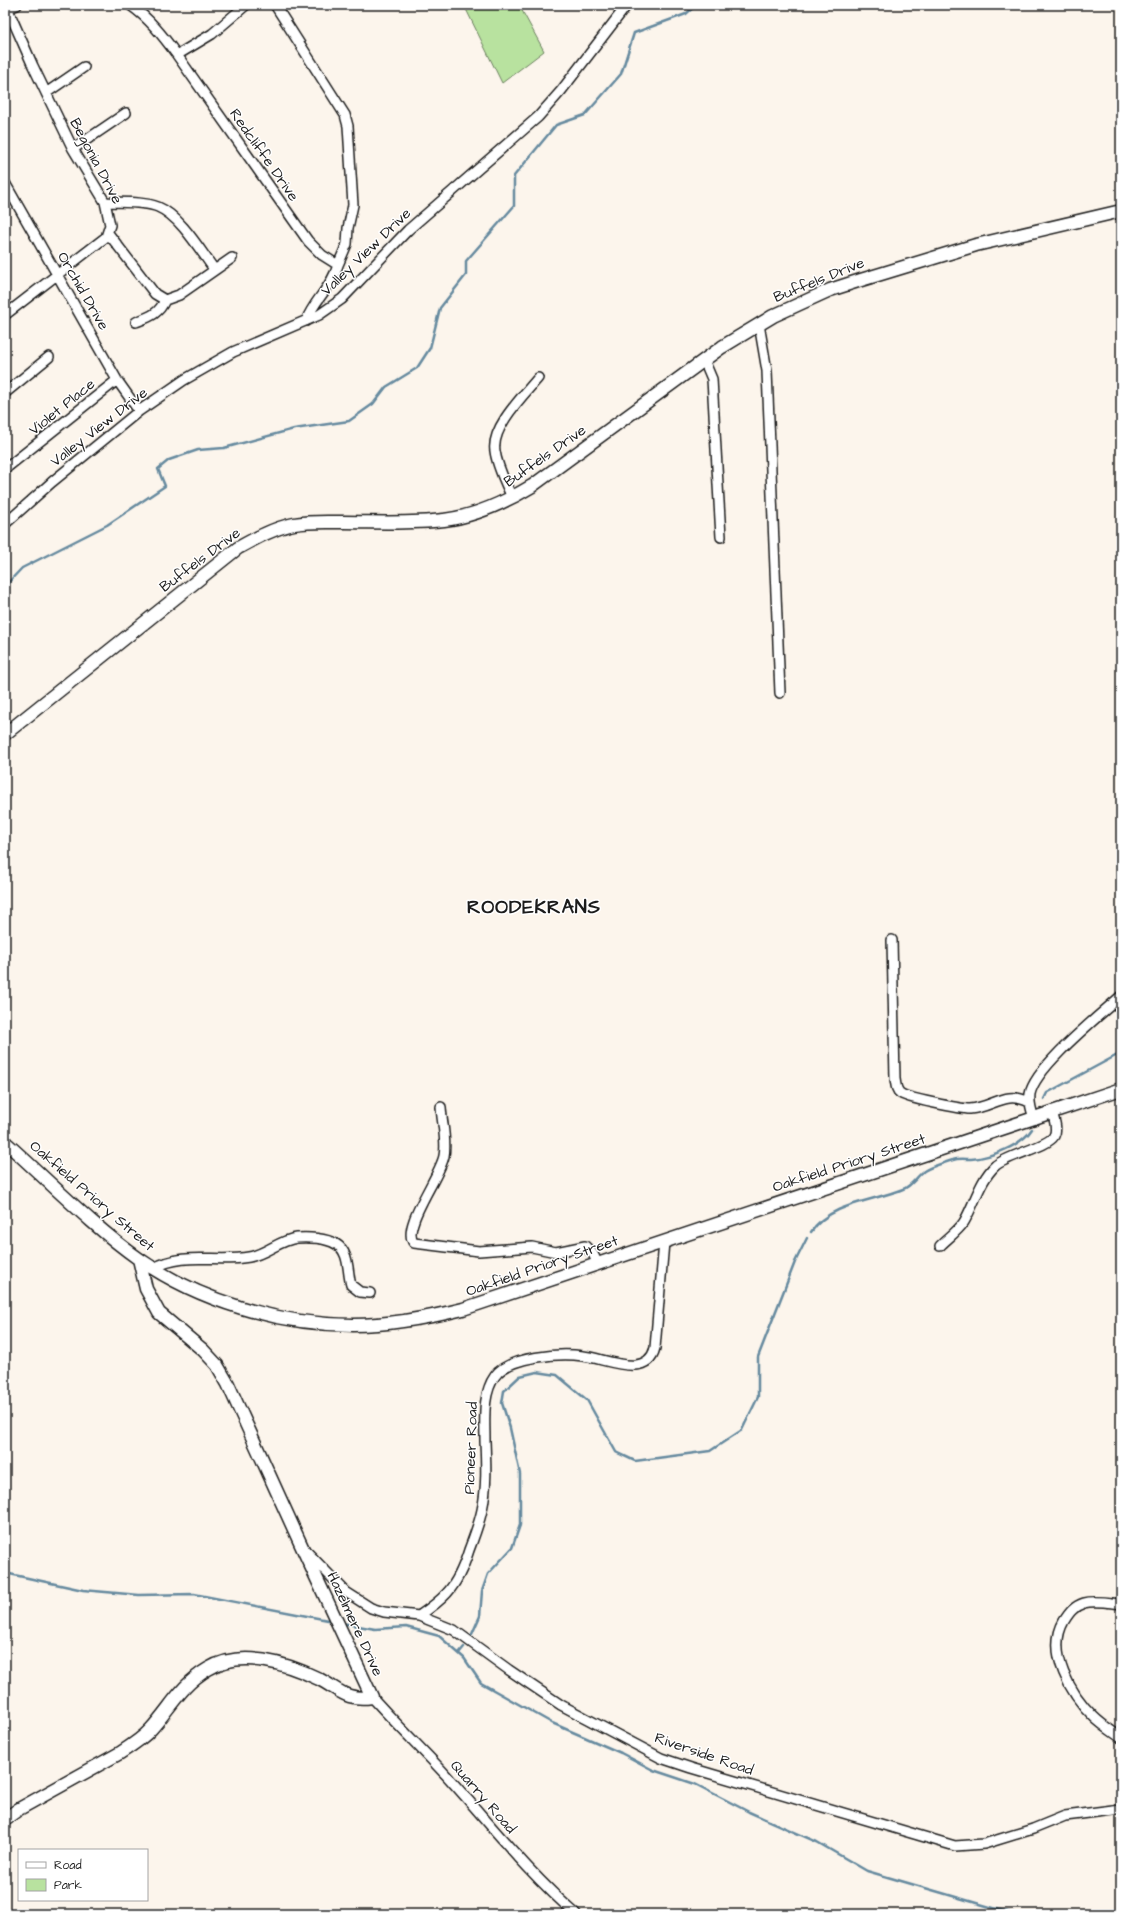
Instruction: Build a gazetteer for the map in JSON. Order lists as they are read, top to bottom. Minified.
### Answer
{"streets":{"street":["Redcliffe Drive","Begonia Drive","Valley View Drive","Buffels Drive","Orchid Drive","Violet Place","Oakfield Priory Street","Pioneer Road","Hazelmere Drive","Riverside Road","Quarry Road"]},"crossings":[["Valley View Drive","Orchid Drive"],["Orchid Drive","Violet Place"],["Oakfield Priory Street","Pioneer Road"],["Oakfield Priory Street","Hazelmere Drive"],["Pioneer Road","Riverside Road"],["Hazelmere Drive","Riverside Road"],["Hazelmere Drive","Quarry Road"]],"districts":["ROODEKRANS"],"legend":["Road","Park"]}
